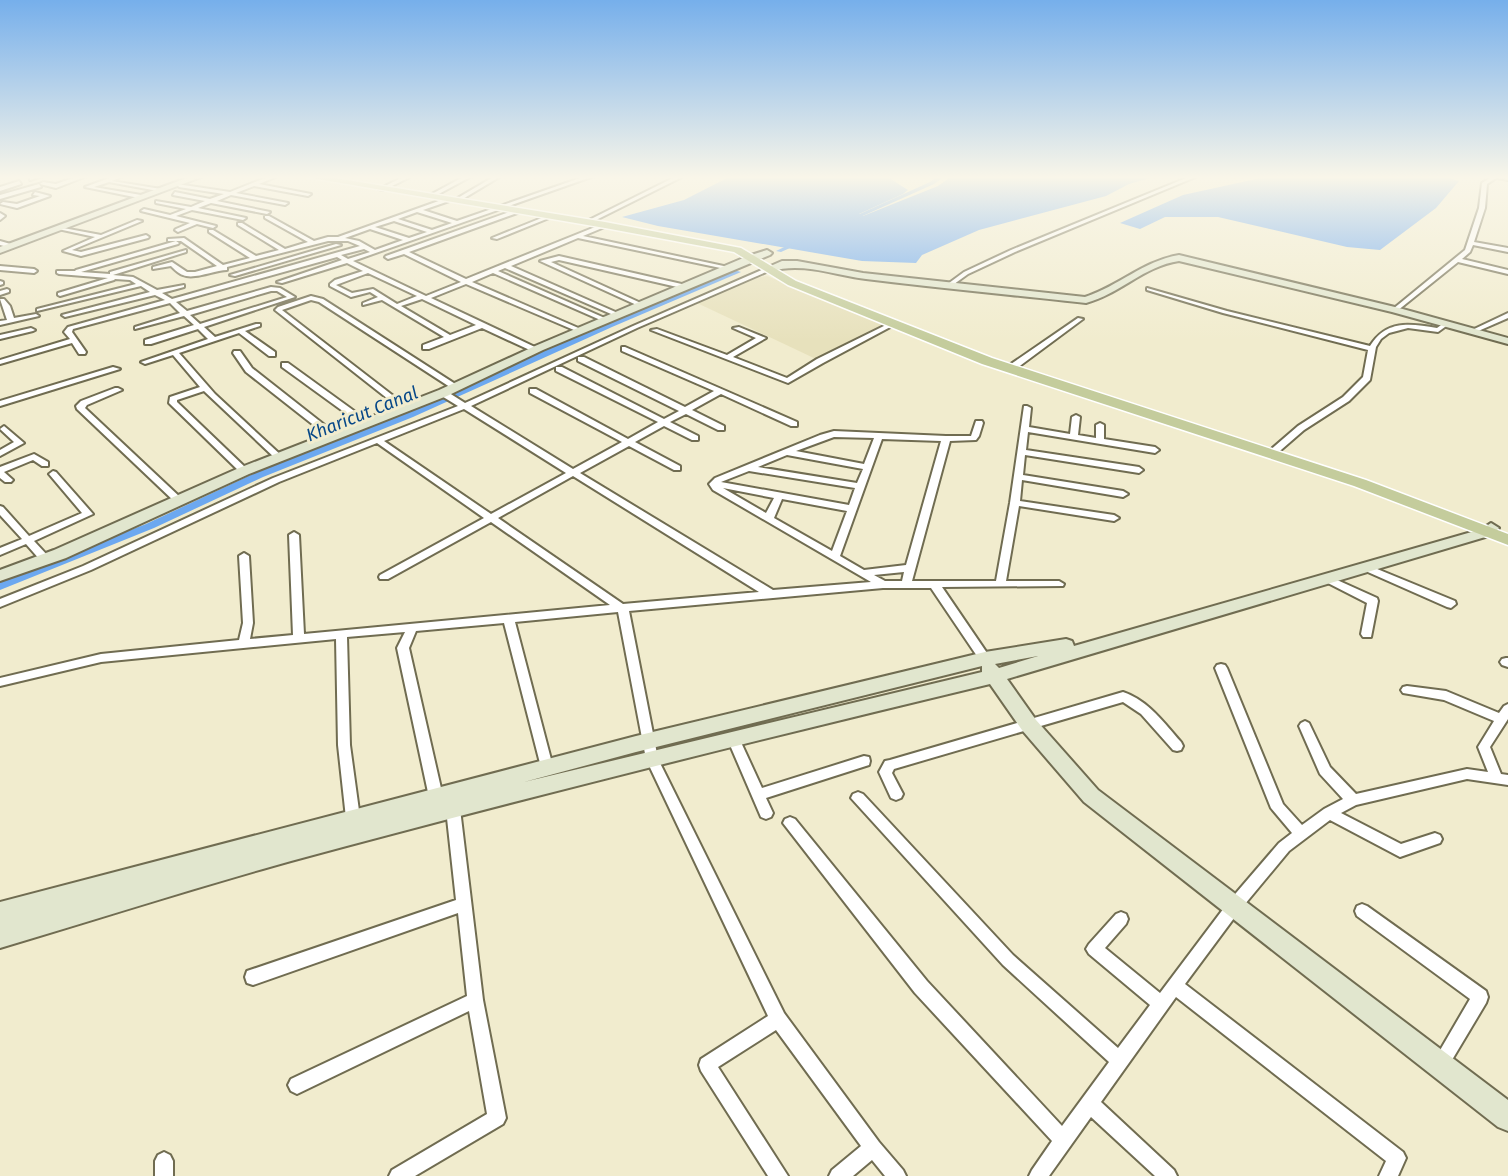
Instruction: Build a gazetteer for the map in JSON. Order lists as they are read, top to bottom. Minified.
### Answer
{"water":["Kharicut Canal"]}
